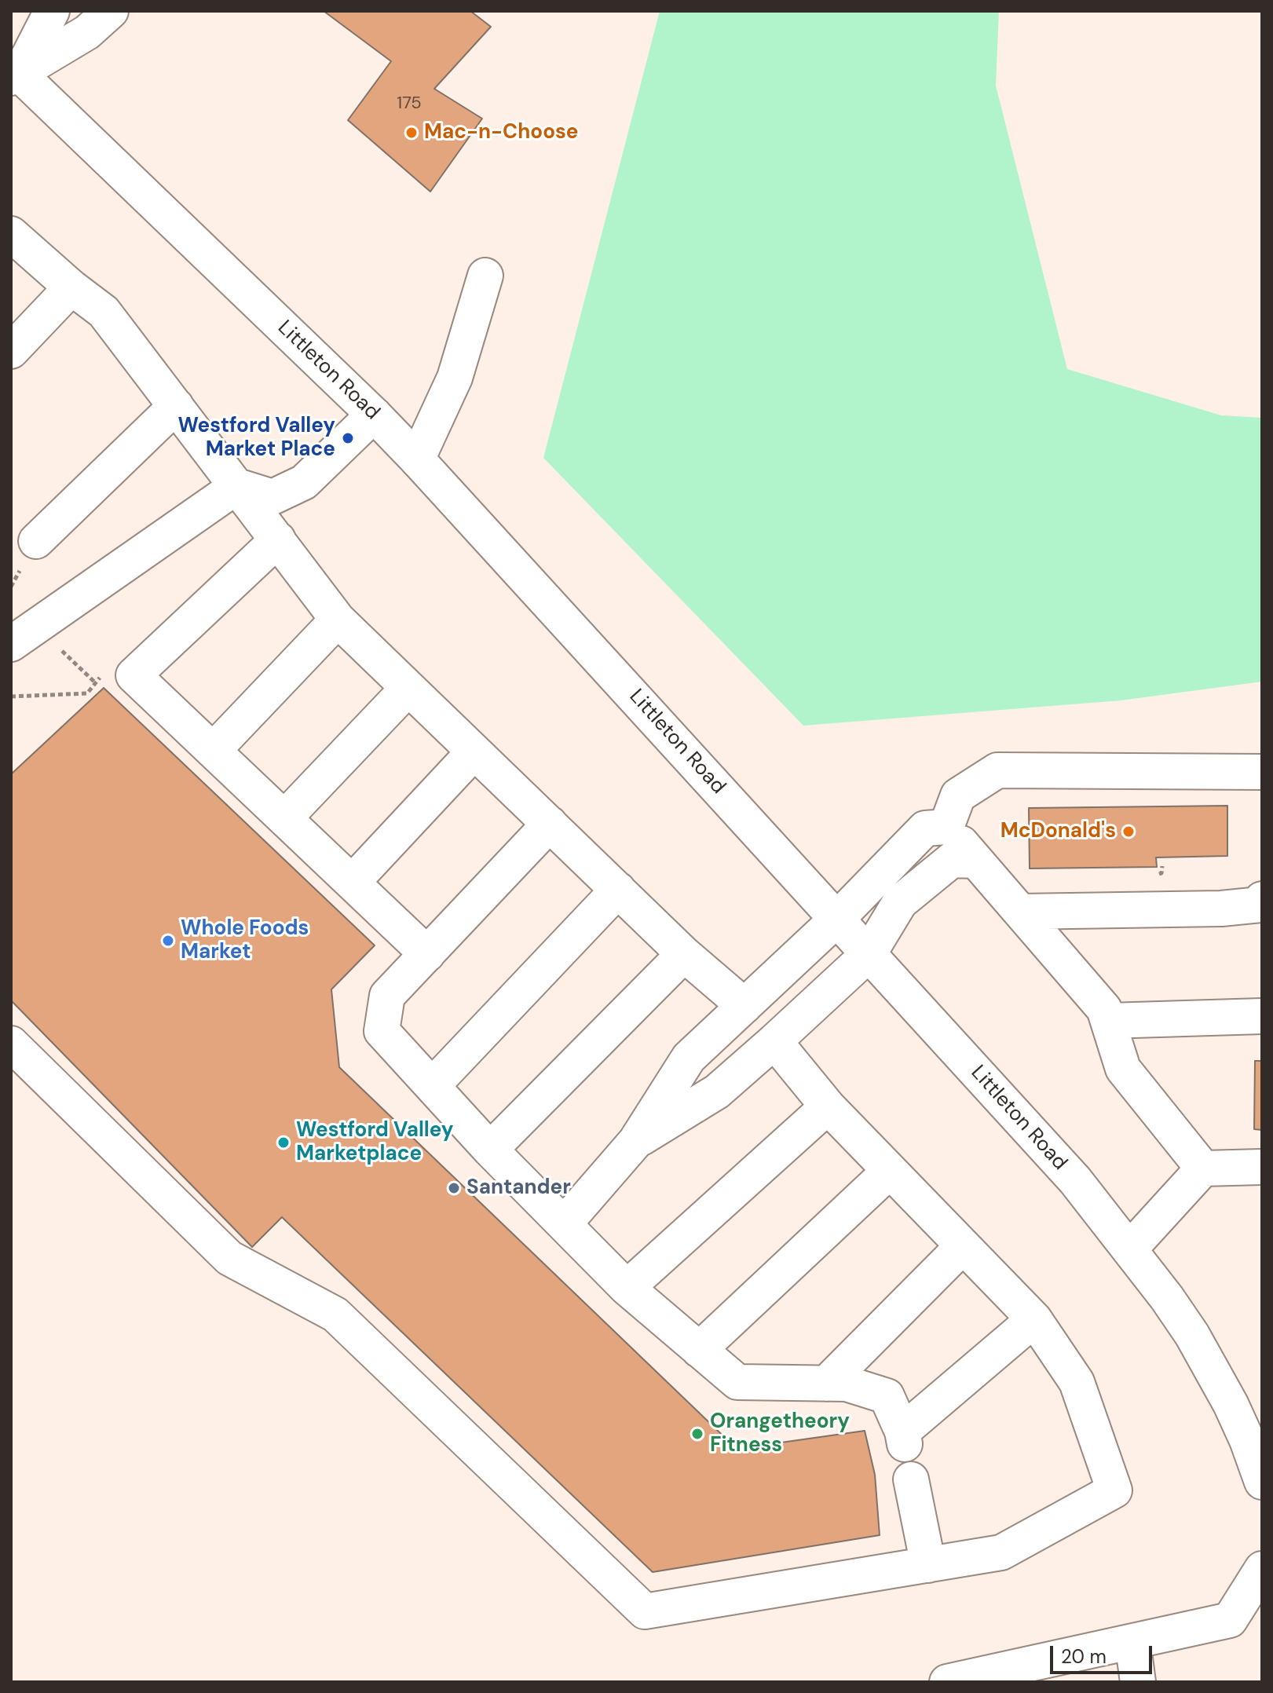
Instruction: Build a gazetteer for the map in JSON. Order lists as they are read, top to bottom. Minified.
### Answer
{"streets":{"main road":["Littleton Road"]},"places":["Mac-n-Choose","Westford Valley Market Place","McDonald's","Whole Foods Market","Westford Valley Marketplace","Santander","Orangetheory Fitness"],"house_numbers":["175"],"scale_bar":"20 m"}
